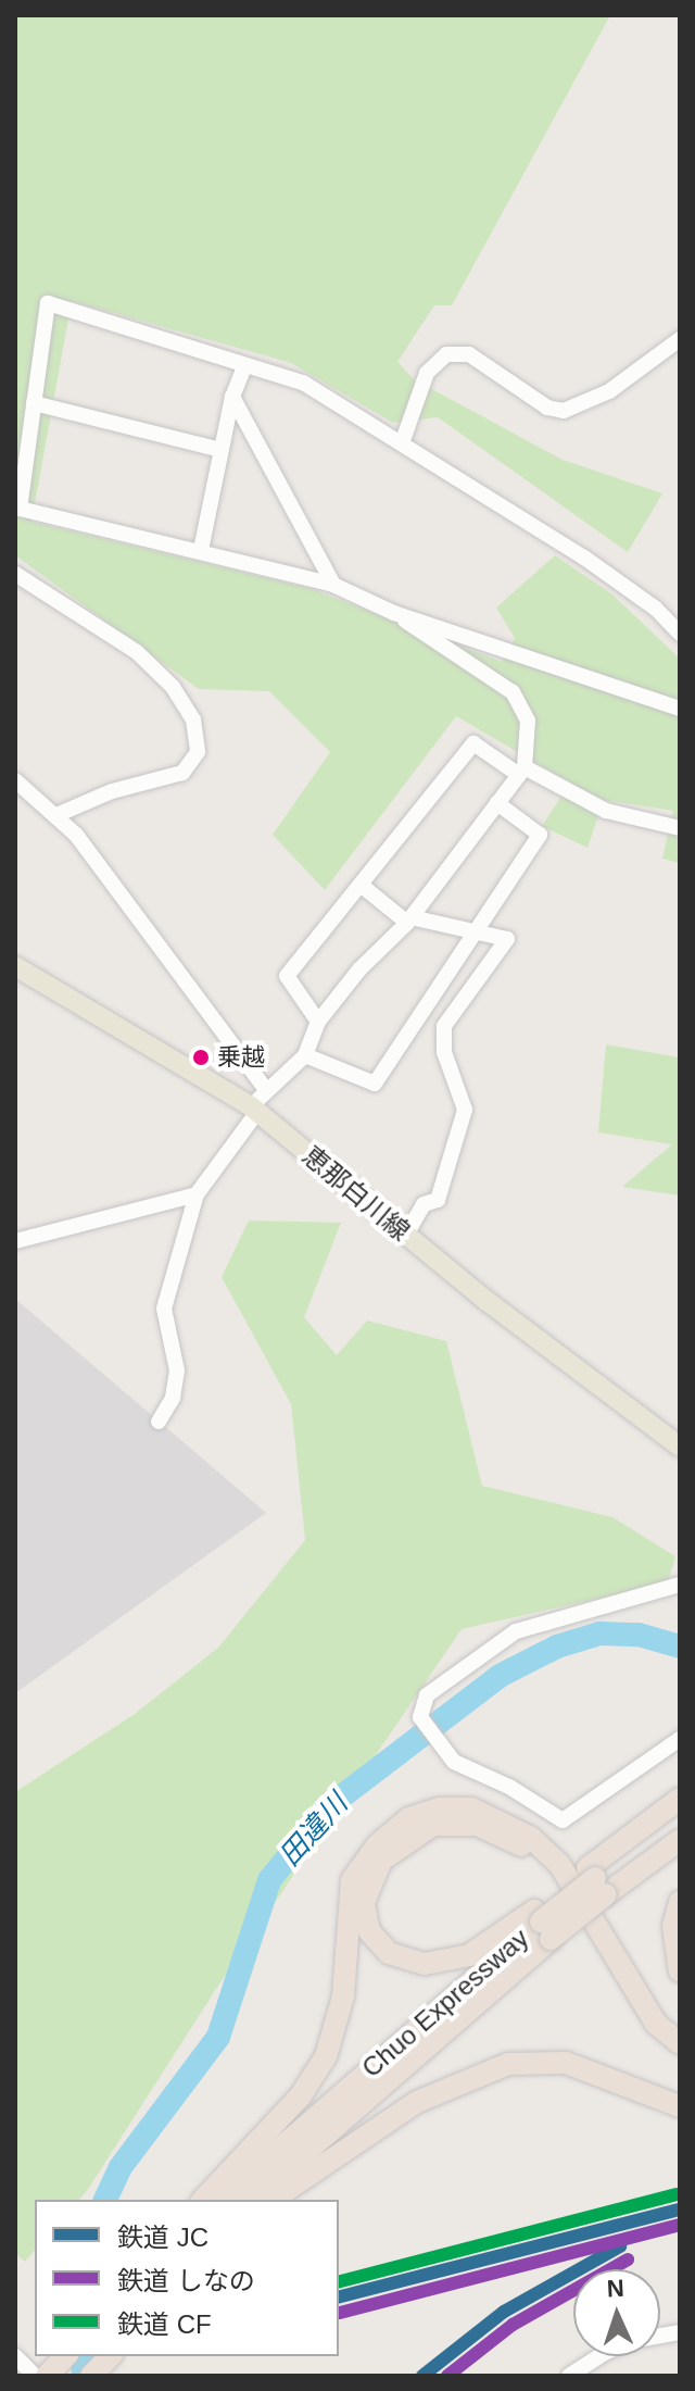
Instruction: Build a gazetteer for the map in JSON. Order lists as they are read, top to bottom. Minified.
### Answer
{"streets":{"highway":["Chuo Expressway"],"main road":["恵那白川線"]},"water":["田違川"],"places":["乗越"],"lines":["rail line CF","rail line JC","rail line しなの"],"legend":["鉄道 JC","鉄道 しなの","鉄道 CF"],"north":"top"}
